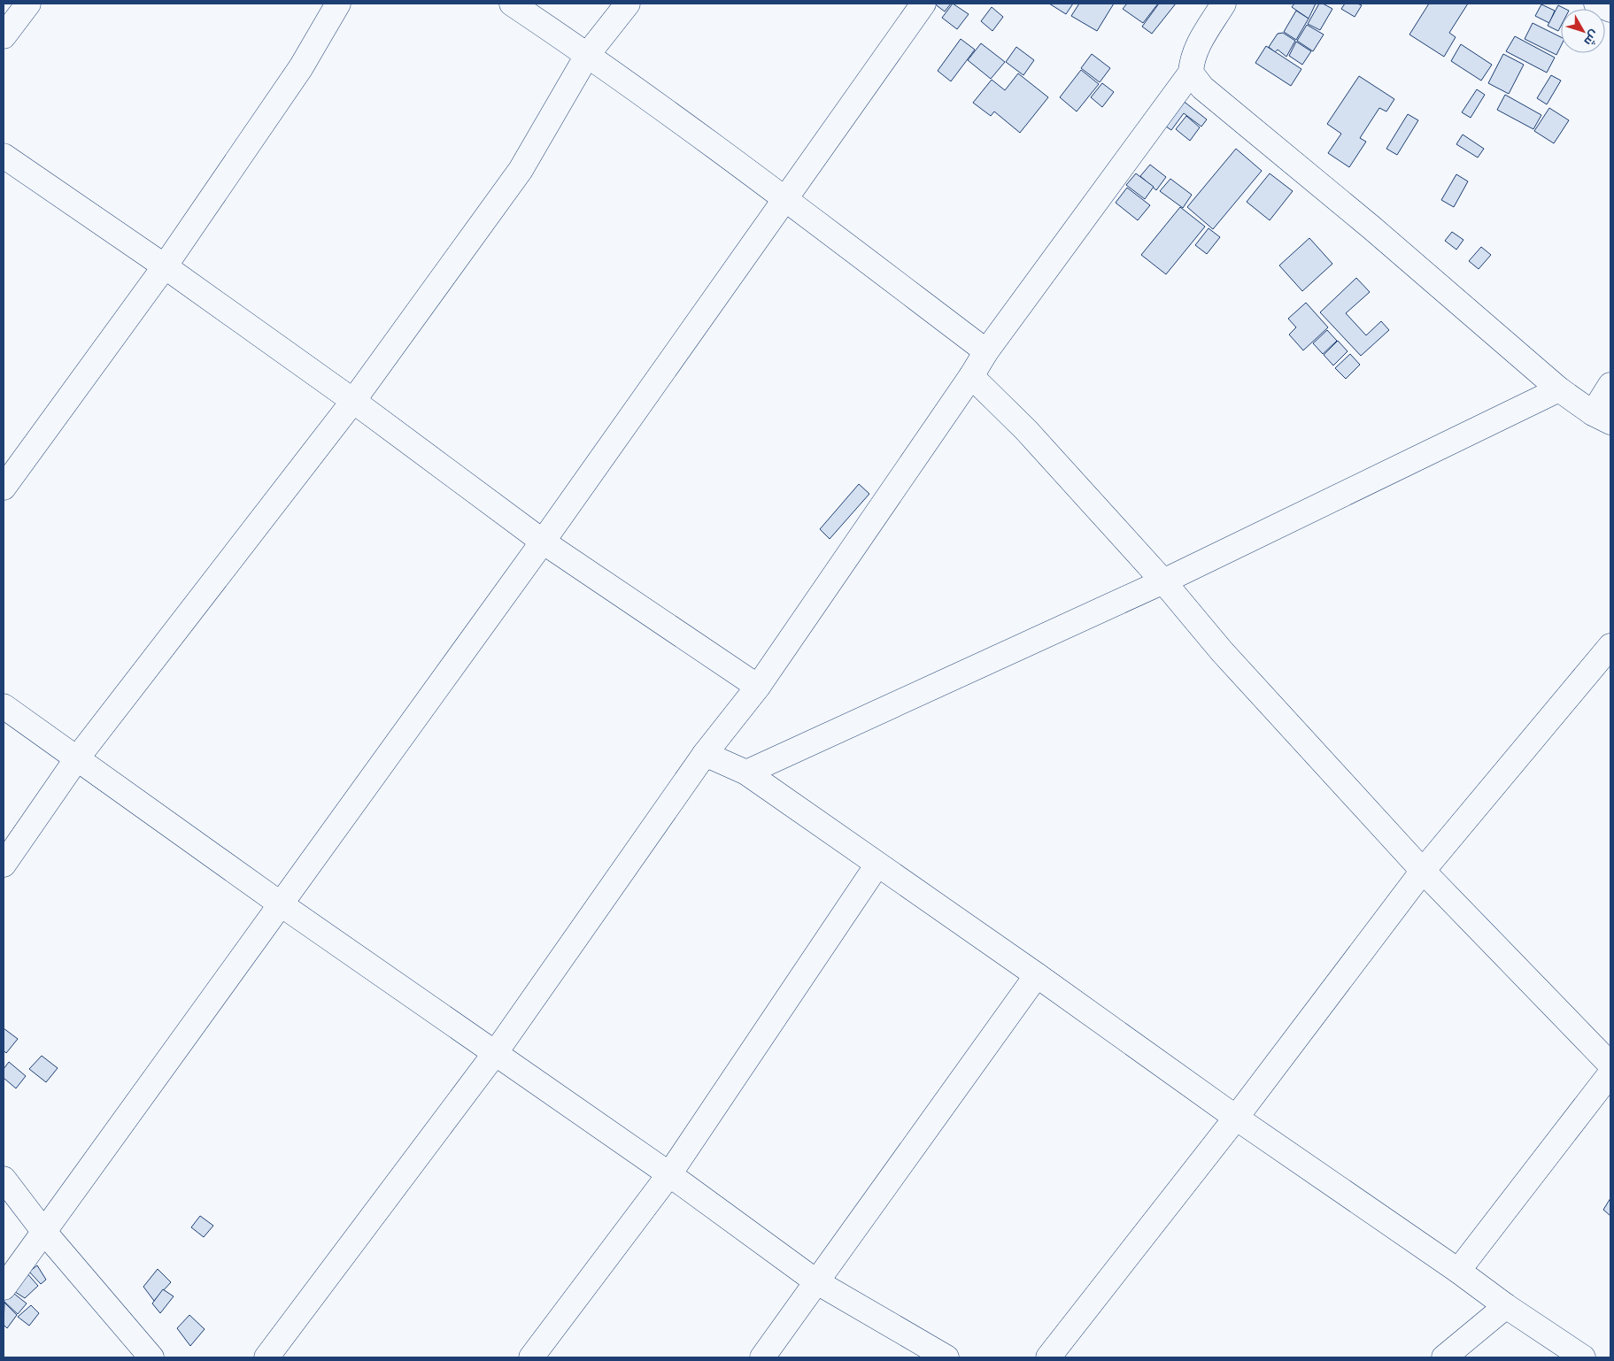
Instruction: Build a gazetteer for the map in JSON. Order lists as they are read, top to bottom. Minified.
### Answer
{"north":"bottom right"}
